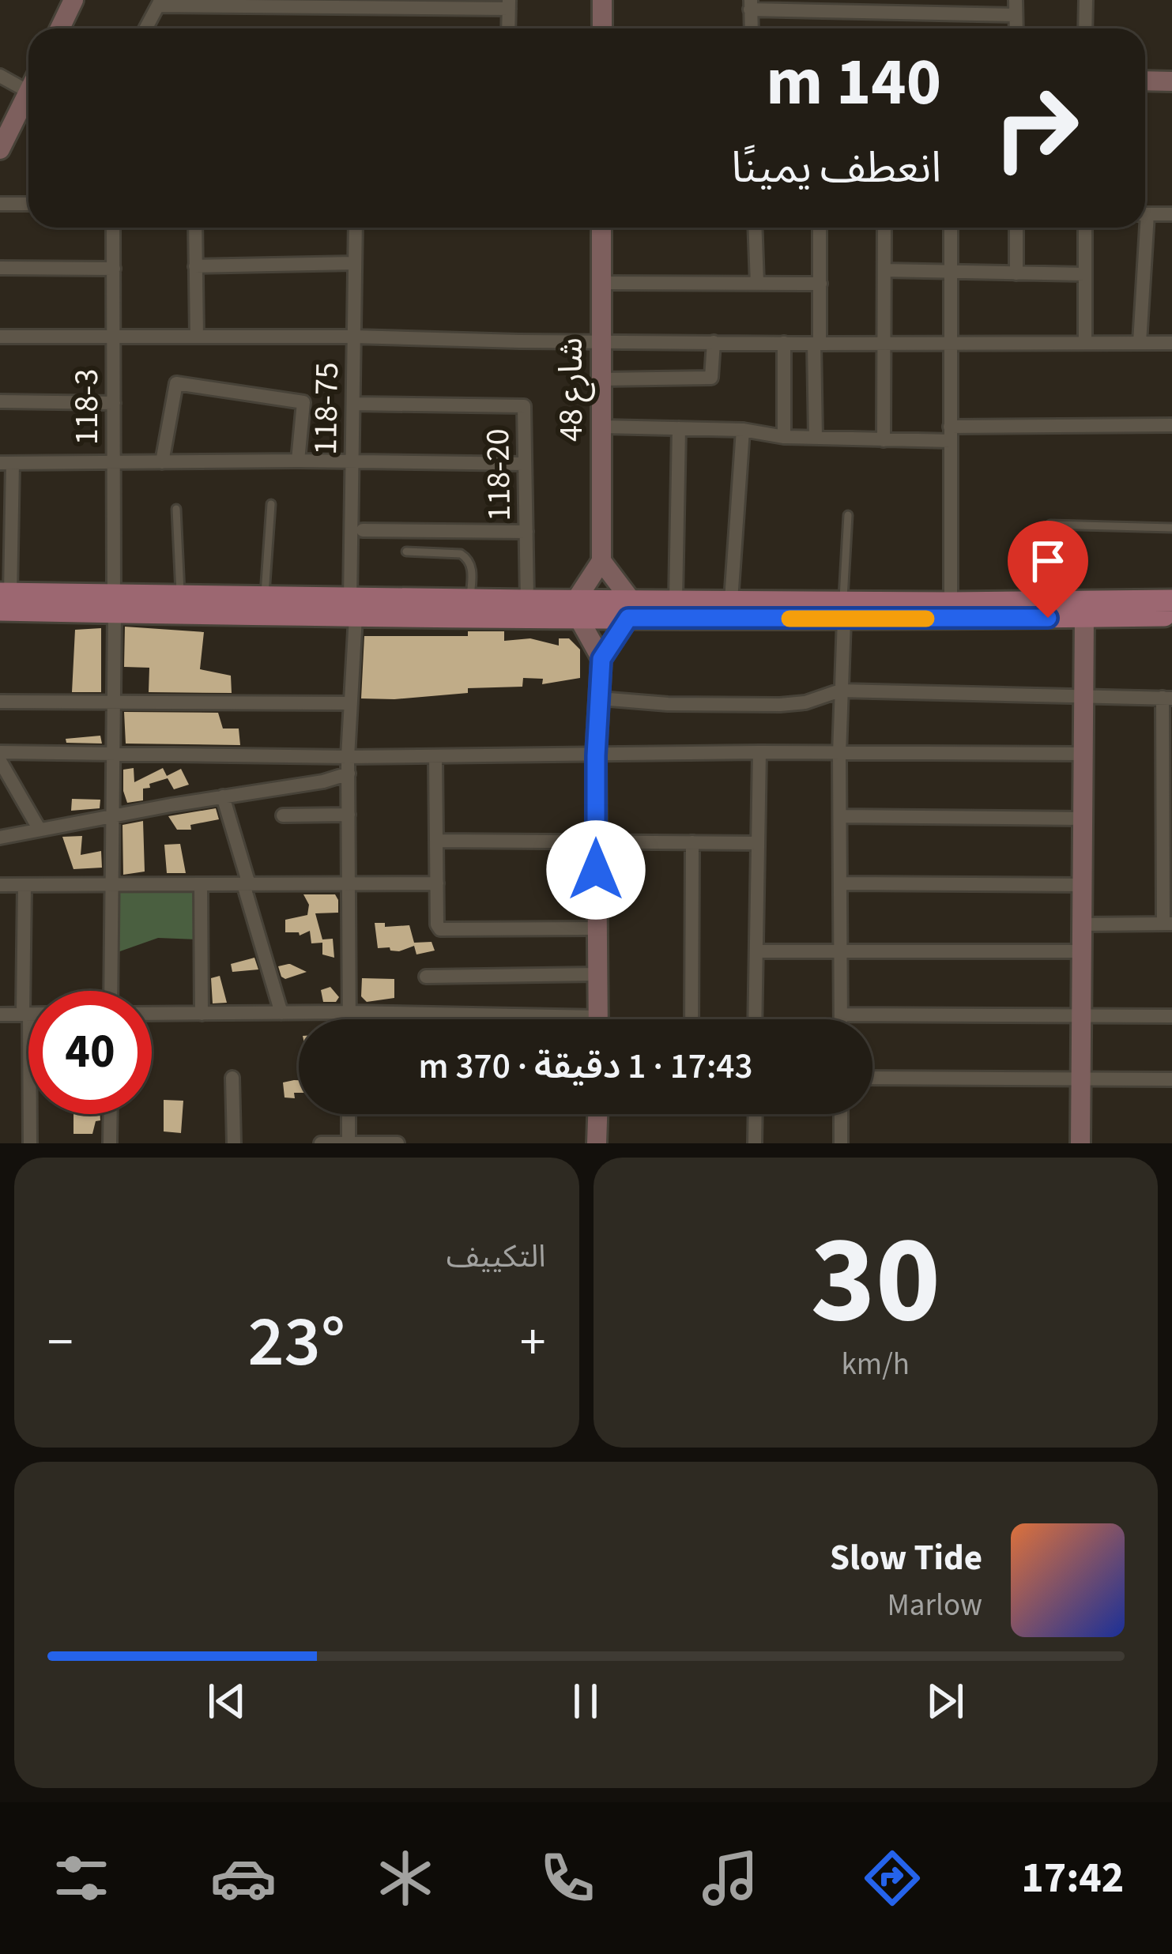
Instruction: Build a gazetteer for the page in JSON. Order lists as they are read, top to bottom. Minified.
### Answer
{"streets":{"street":["شارع 48","118-3","118-75","118-20"]},"crossings":[["118-75","118-20"]],"page":{"turn":["140 m","انعطف يمينًا"],"limit":"40","trip":"17:43 · 1 دقيقة · 370 m","tile":[["30","km/h"],"التكييف"],"heat":["−","23°","+"],"song":["Slow Tide","Marlow"],"tabs":"17:42"}}
